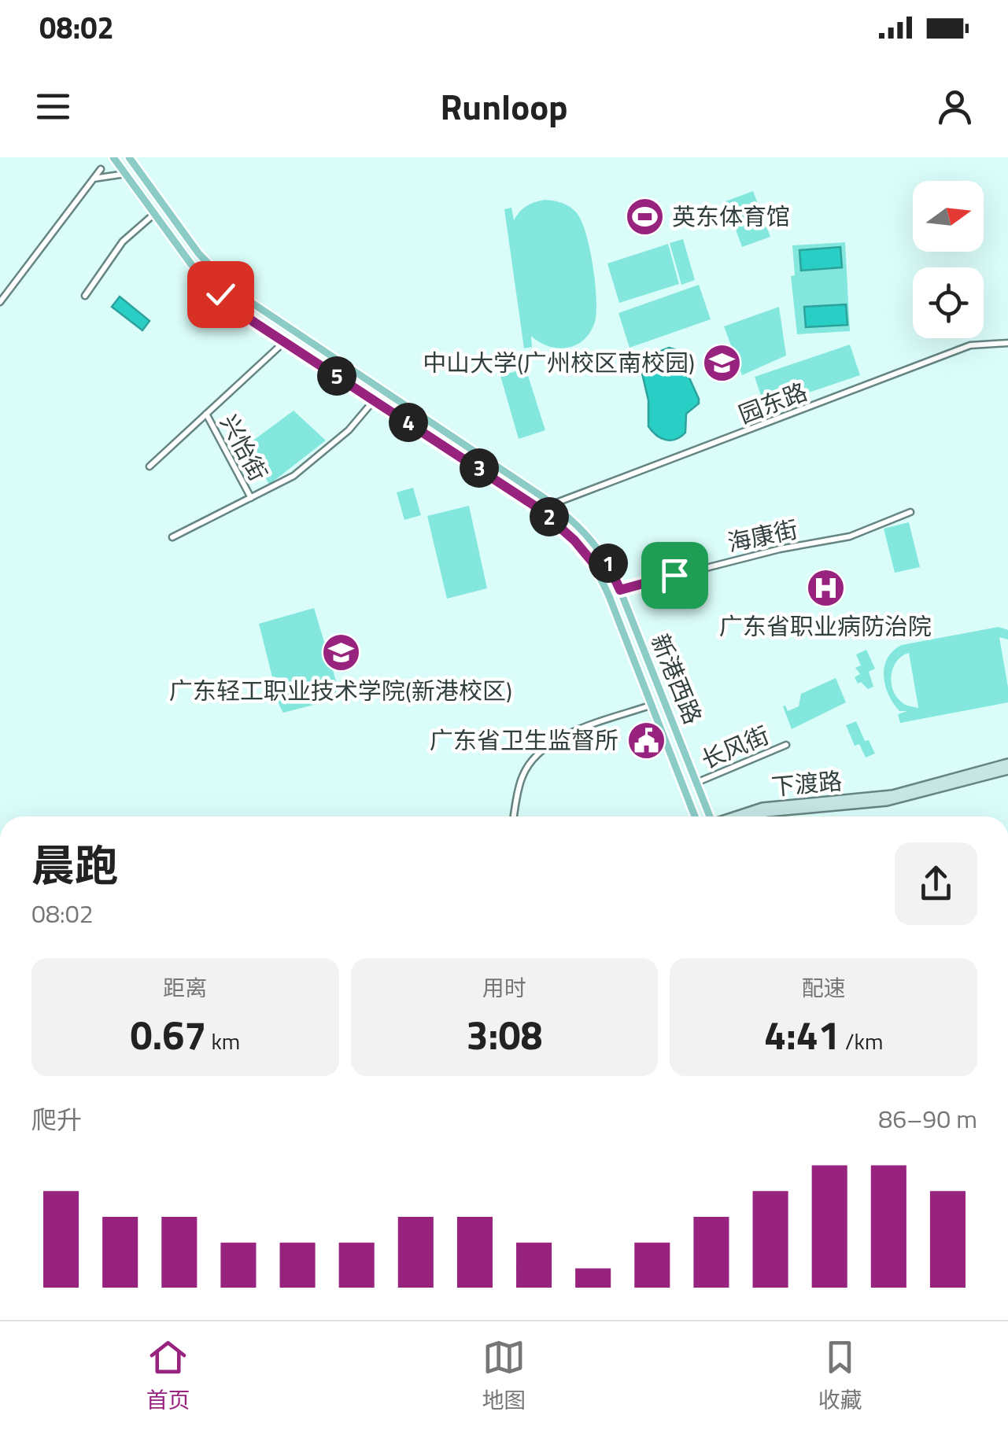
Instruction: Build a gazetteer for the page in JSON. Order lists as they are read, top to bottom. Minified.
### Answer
{"streets":{"main road":["新港西路","下渡路"],"street":["园东路","兴怡街","海康街","长风街"]},"crossings":[["园东路","新港西路"],["海康街","新港西路"],["新港西路","长风街"]],"places":{"sports":["英东体育馆"],"school or university":["中山大学(广州校区南校园)","广东轻工职业技术学院(新港校区)"],"hospital":["广东省职业病防治院"],"public building":["广东省卫生监督所"]},"north":"right","page":{"status":"08:02","header":"Runloop","pins":["5","4","3","2","1"],"heading":["晨跑","08:02"],"stats":[["距离","0.67 km"],["用时","3:08"],["配速","4:41 /km"]],"chart":["爬升","86–90 m"],"tabs":["首页","地图","收藏"]}}
